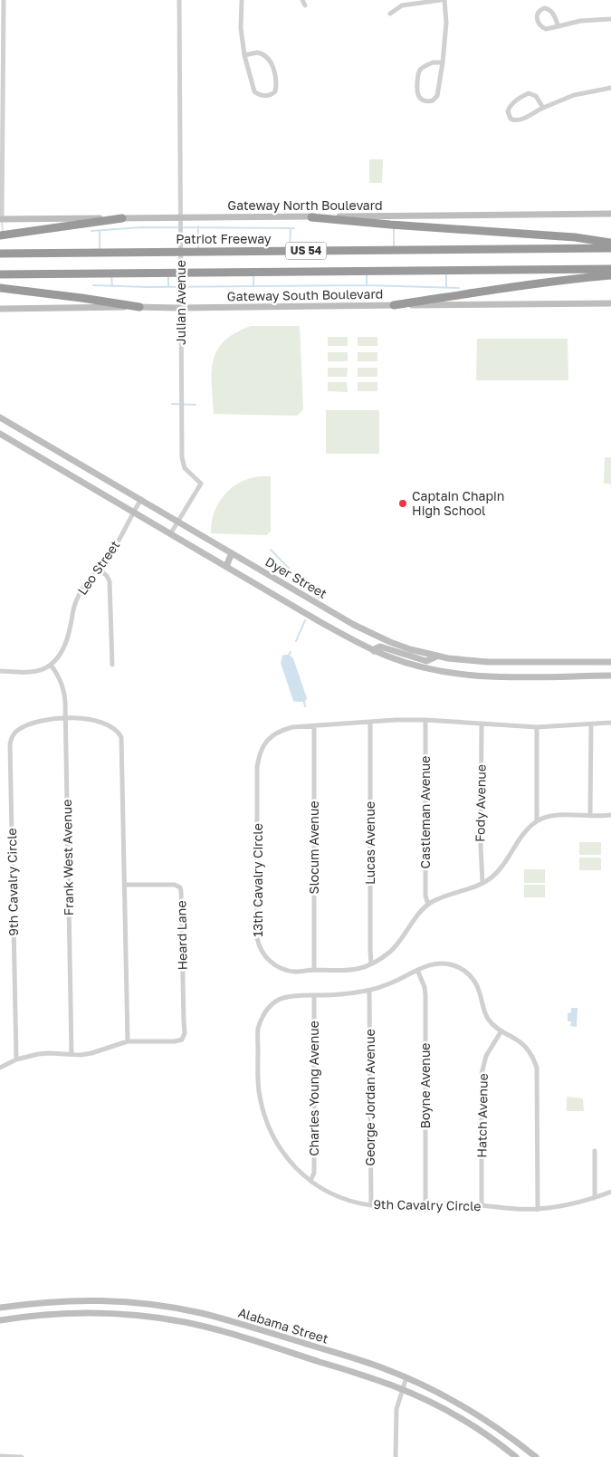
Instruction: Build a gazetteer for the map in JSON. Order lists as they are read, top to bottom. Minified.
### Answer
{"streets":{"highway":["Patriot Freeway","US 54"],"main road":["Gateway North Boulevard","Gateway South Boulevard","Dyer Street","Alabama Street"],"street":["Julian Avenue","Leo Street","Fody Avenue","Castleman Avenue","Lucas Avenue","Slocum Avenue","Frank West Avenue","13th Cavalry Circle","9th Cavalry Circle","Heard Lane","Boyne Avenue","Charles Young Avenue","George Jordan Avenue","Hatch Avenue"]},"crossings":[["Julian Avenue","Dyer Street"],["Leo Street","Dyer Street"],["Leo Street","Frank West Avenue"],["Fody Avenue","13th Cavalry Circle"],["Castleman Avenue","13th Cavalry Circle"],["Lucas Avenue","13th Cavalry Circle"],["Slocum Avenue","13th Cavalry Circle"],["Frank West Avenue","9th Cavalry Circle"],["9th Cavalry Circle","Heard Lane"],["9th Cavalry Circle","Boyne Avenue"],["9th Cavalry Circle","Charles Young Avenue"],["9th Cavalry Circle","George Jordan Avenue"],["9th Cavalry Circle","Hatch Avenue"]],"places":["Captain Chapin High School"]}
